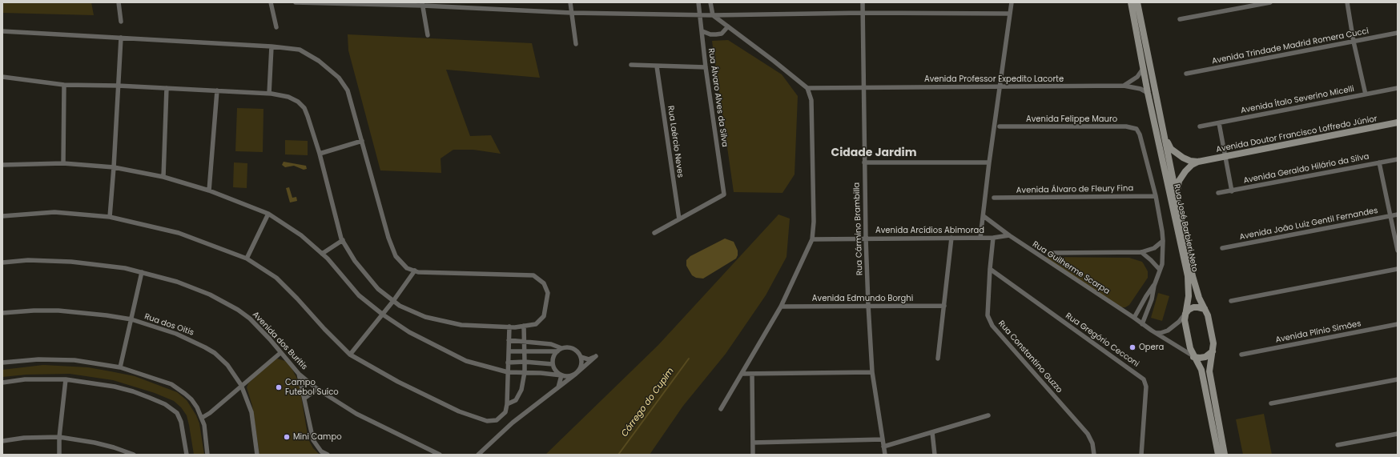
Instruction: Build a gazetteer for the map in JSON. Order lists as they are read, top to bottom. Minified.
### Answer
{"streets":{"main road":["Avenida Doutor Francisco Loffredo Júnior","Rua José Barbieri Neto"],"street":["Avenida Trindade Madrid Romera Cucci","Avenida Professor Expedito Lacorte","Rua Álvaro Alves da Silva","Avenida Ítalo Severino Micelli","Avenida Felippe Mauro","Rua Laércio Neves","Avenida Geraldo Hilário da Silva","Avenida Álvaro de Fleury Fina","Avenida João Luiz Gentil Fernandes","Rua Cármino Brambilla","Avenida Arcídios Abimorad","Rua Guilherme Scarpa","Avenida Edmundo Borghi","Rua dos Oitis","Avenida Plínio Simões","Rua Gregório Cecconi","Avenida dos Buritis","Rua Constantino Guzzo"]},"crossings":[["Avenida Professor Expedito Lacorte","Rua José Barbieri Neto"],["Avenida Professor Expedito Lacorte","Rua Cármino Brambilla"],["Rua Álvaro Alves da Silva","Rua Laércio Neves"],["Avenida Felippe Mauro","Avenida Álvaro de Fleury Fina"],["Avenida Doutor Francisco Loffredo Júnior","Rua José Barbieri Neto"],["Rua José Barbieri Neto","Rua Guilherme Scarpa"],["Rua Cármino Brambilla","Avenida Arcídios Abimorad"],["Rua Cármino Brambilla","Avenida Edmundo Borghi"],["Avenida Arcídios Abimorad","Rua Guilherme Scarpa"],["Avenida Arcídios Abimorad","Rua Constantino Guzzo"],["Rua Gregório Cecconi","Rua Constantino Guzzo"]],"districts":["Cidade Jardim"],"water":["Córrego do Cupim"],"places":["Opera","Campo Futebol Suíco","Mini Campo"]}
